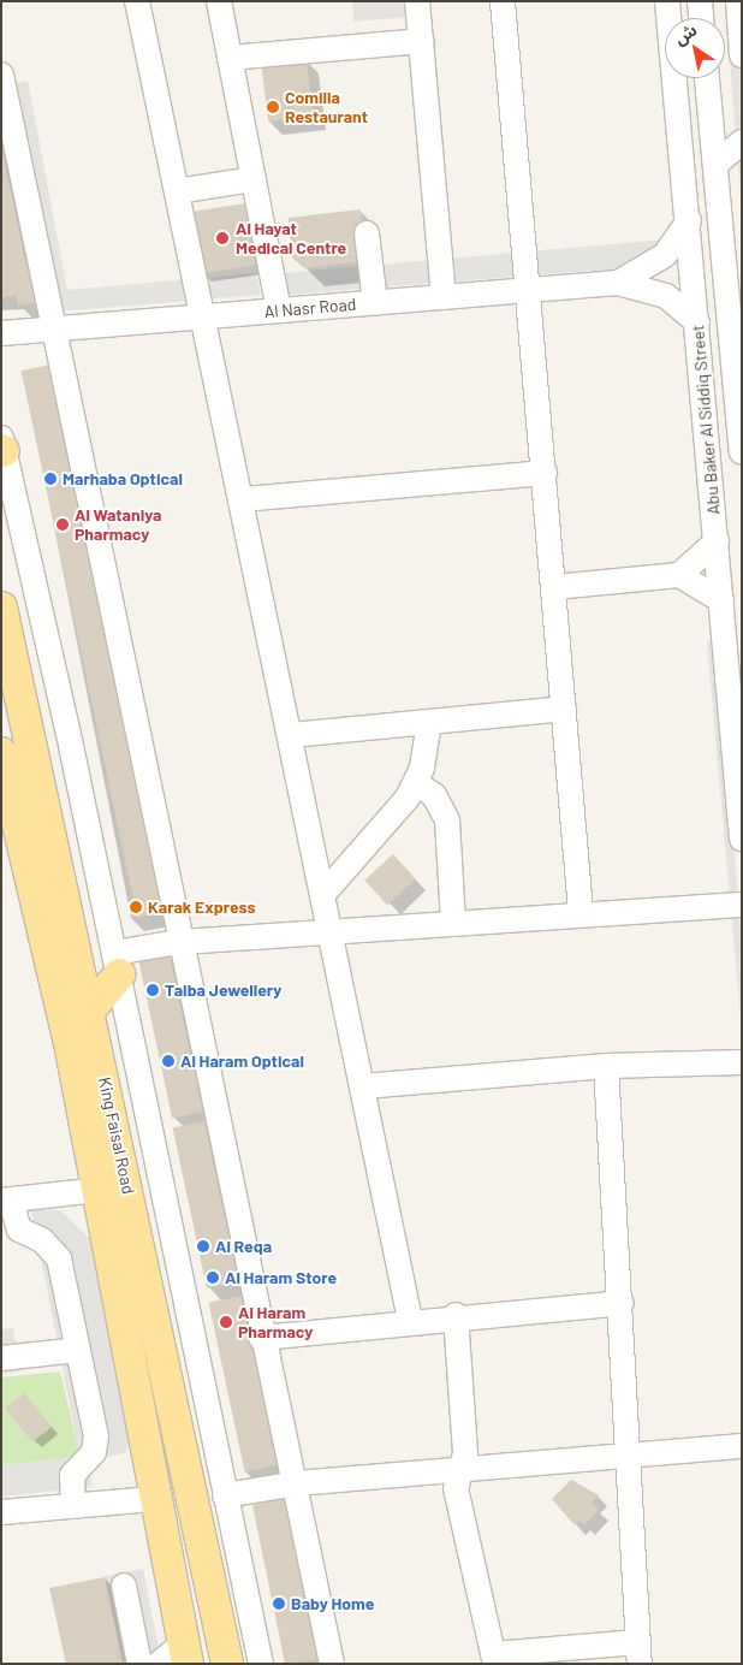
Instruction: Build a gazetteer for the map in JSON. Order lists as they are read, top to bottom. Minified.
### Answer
{"streets":{"main road":["King Faisal Road"],"street":["Al Nasr Road","Abu Baker Al Siddiq Street"]},"crossings":[["Al Nasr Road","Abu Baker Al Siddiq Street"]],"places":["Comilla Restaurant","Al Hayat Medical Centre","Marhaba Optical","Al Wataniya Pharmacy","Karak Express","Taiba Jewellery","Al Haram Optical","Al Reqa","Al Haram Store","Al Haram Pharmacy","Baby Home"],"north":"top left"}
